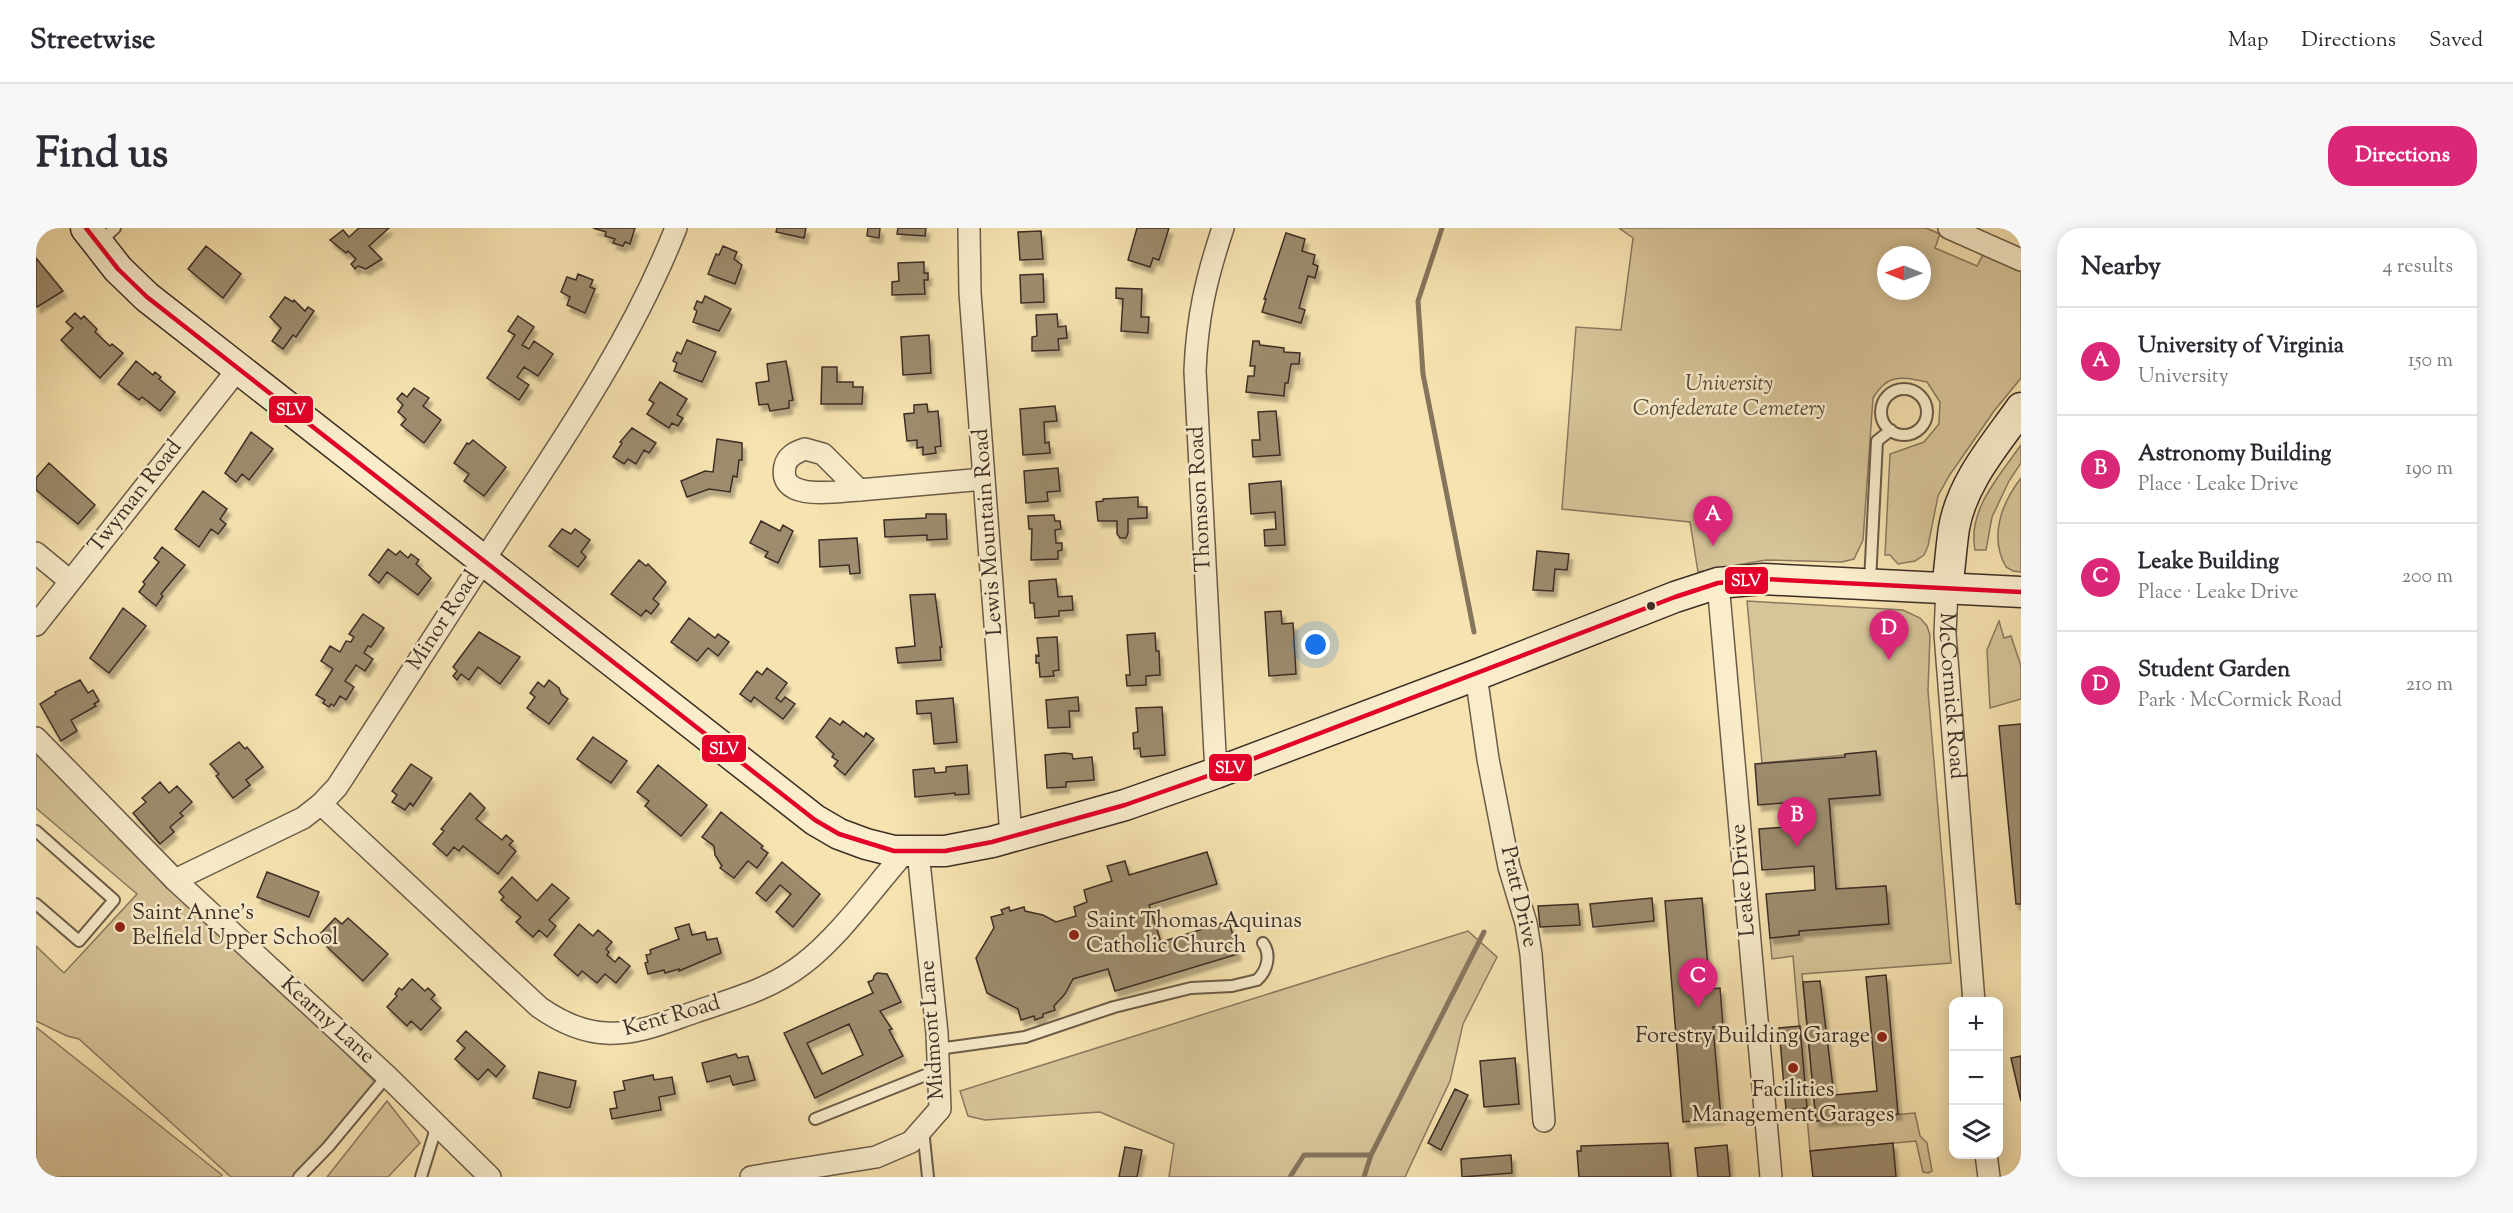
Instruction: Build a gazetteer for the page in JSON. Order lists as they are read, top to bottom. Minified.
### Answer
{"streets":{"main road":["McCormick Road"],"street":["Twyman Road","Thomson Road","Lewis Mountain Road","Minor Road","Leake Drive","Pratt Drive","Kent Road","Kearny Lane","Midmont Lane"]},"crossings":[["Minor Road","Kent Road"],["Minor Road","Kearny Lane"],["Kent Road","Midmont Lane"]],"parks":["University Confederate Cemetery"],"places":["Saint Anne's Belfield Upper School","Saint Thomas Aquinas Catholic Church","Forestry Building Garage","Facilities Management Garages"],"lines":["transit line SLV"],"north":"left","page":{"header":"Streetwise","nav":["Map","Directions","Saved"],"title":"Find us","buttons":"Directions","heading":["Nearby","4 results"],"list":[{"mark":"A","name":"University of Virginia","note":"University","value":"150 m"},{"mark":"B","name":"Astronomy Building","note":"Place · Leake Drive","value":"190 m"},{"mark":"C","name":"Leake Building","note":"Place · Leake Drive","value":"200 m"},{"mark":"D","name":"Student Garden","note":"Park · McCormick Road","value":"210 m"}],"pins":["A","D","B","C"],"map_buttons":["+","−"]}}
